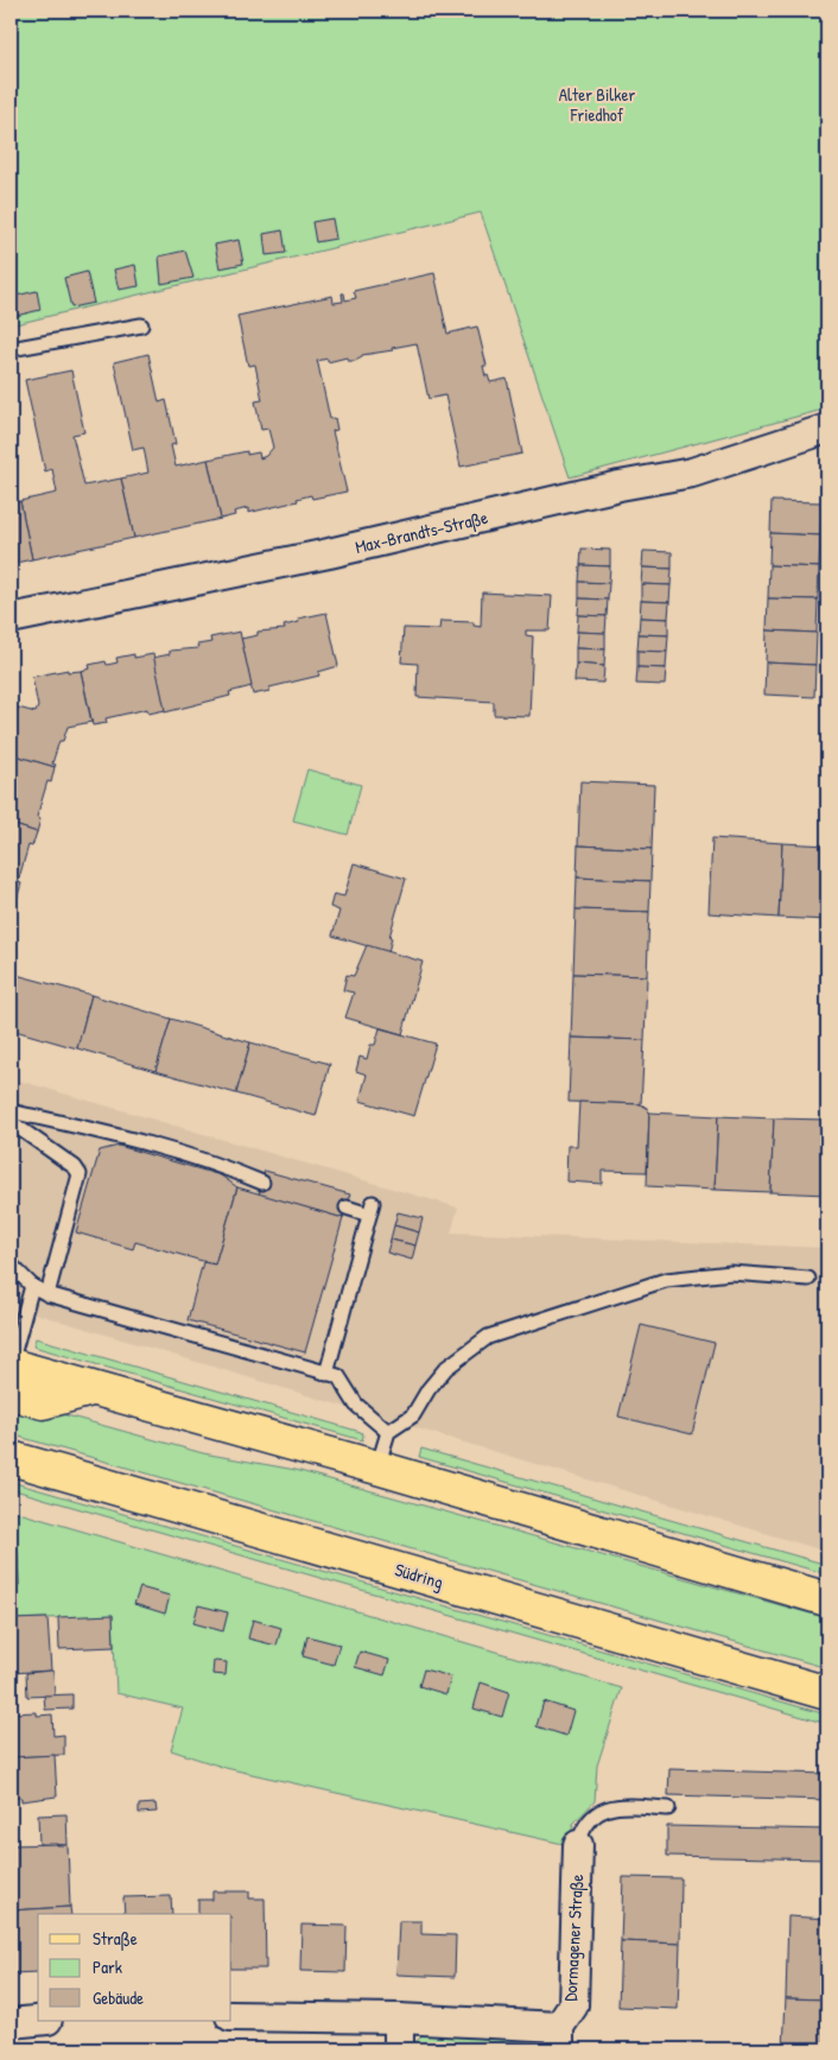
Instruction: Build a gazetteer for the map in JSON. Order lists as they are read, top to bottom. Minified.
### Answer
{"streets":{"main road":["Südring"],"street":["Max-Brandts-Straße","Dormagener Straße"]},"parks":["Alter Bilker Friedhof"],"legend":["Straße","Park","Gebäude"]}
